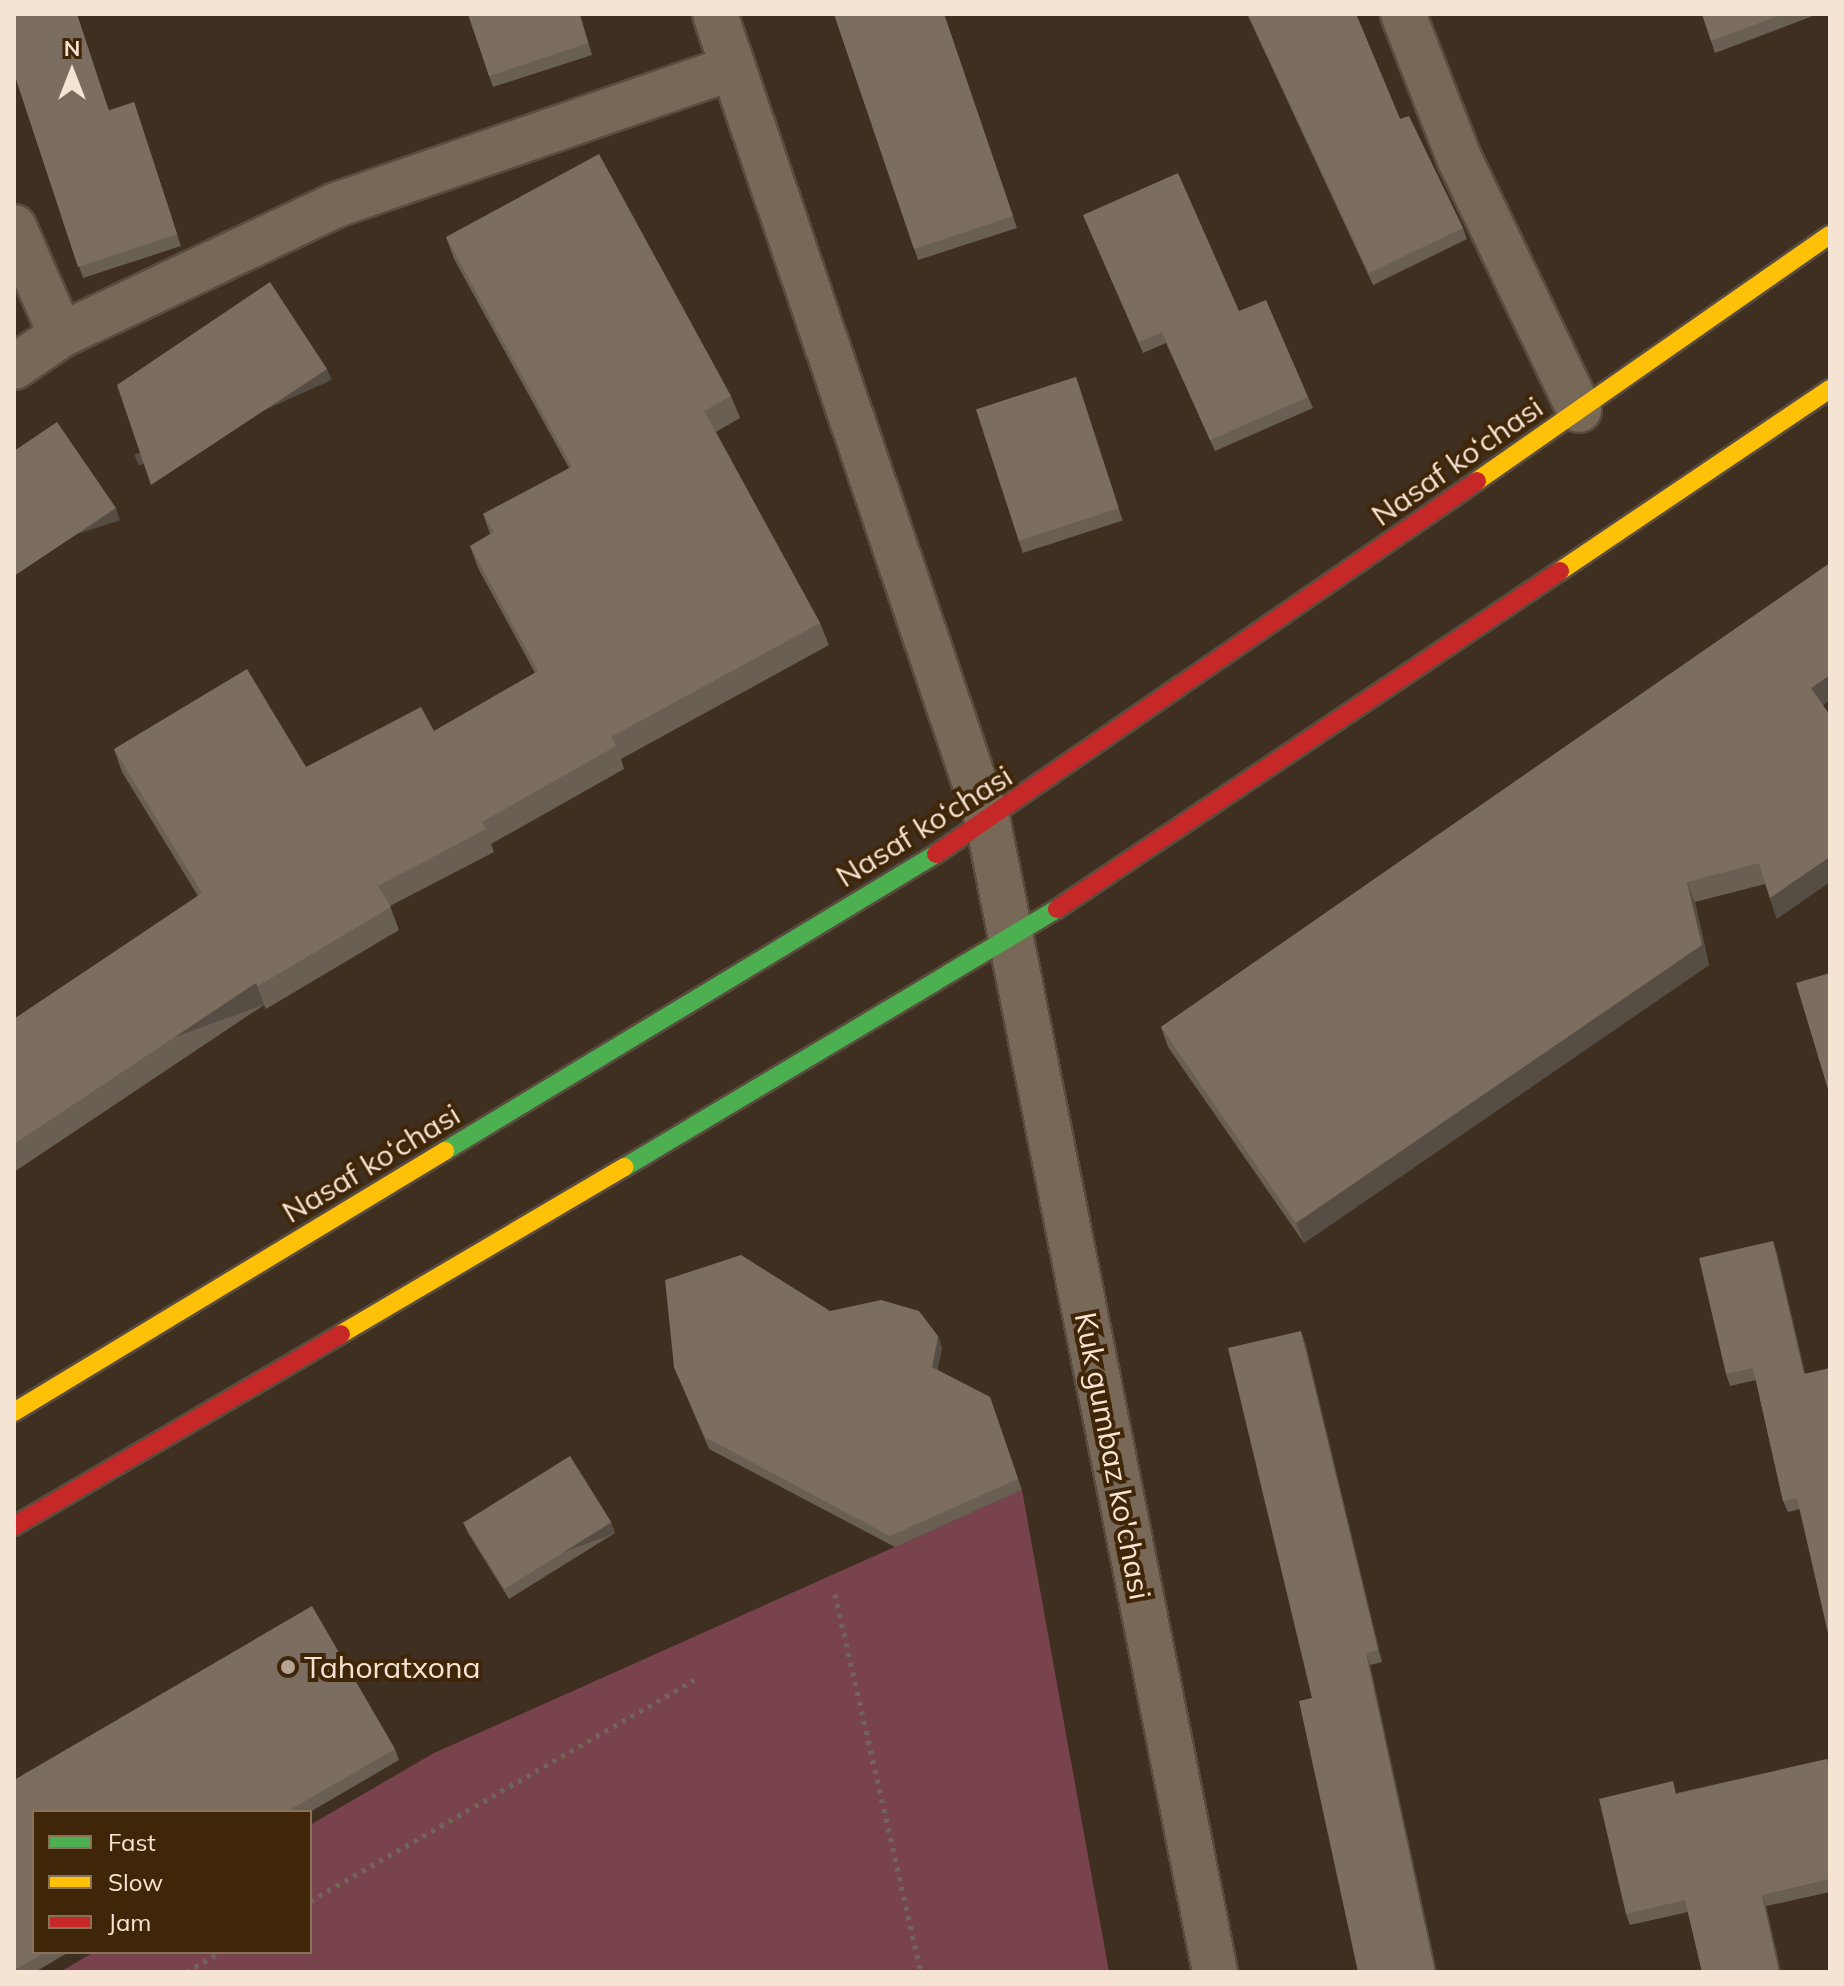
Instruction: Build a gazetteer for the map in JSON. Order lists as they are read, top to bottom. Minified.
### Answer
{"streets":{"main road":["Nasaf ko‘chasi"],"street":["Kuk gumbaz ko'chasi"]},"crossings":[["Nasaf ko‘chasi","Kuk gumbaz ko'chasi"]],"places":["Tahoratxona"],"legend":["Fast","Slow","Jam"],"north":"top"}
